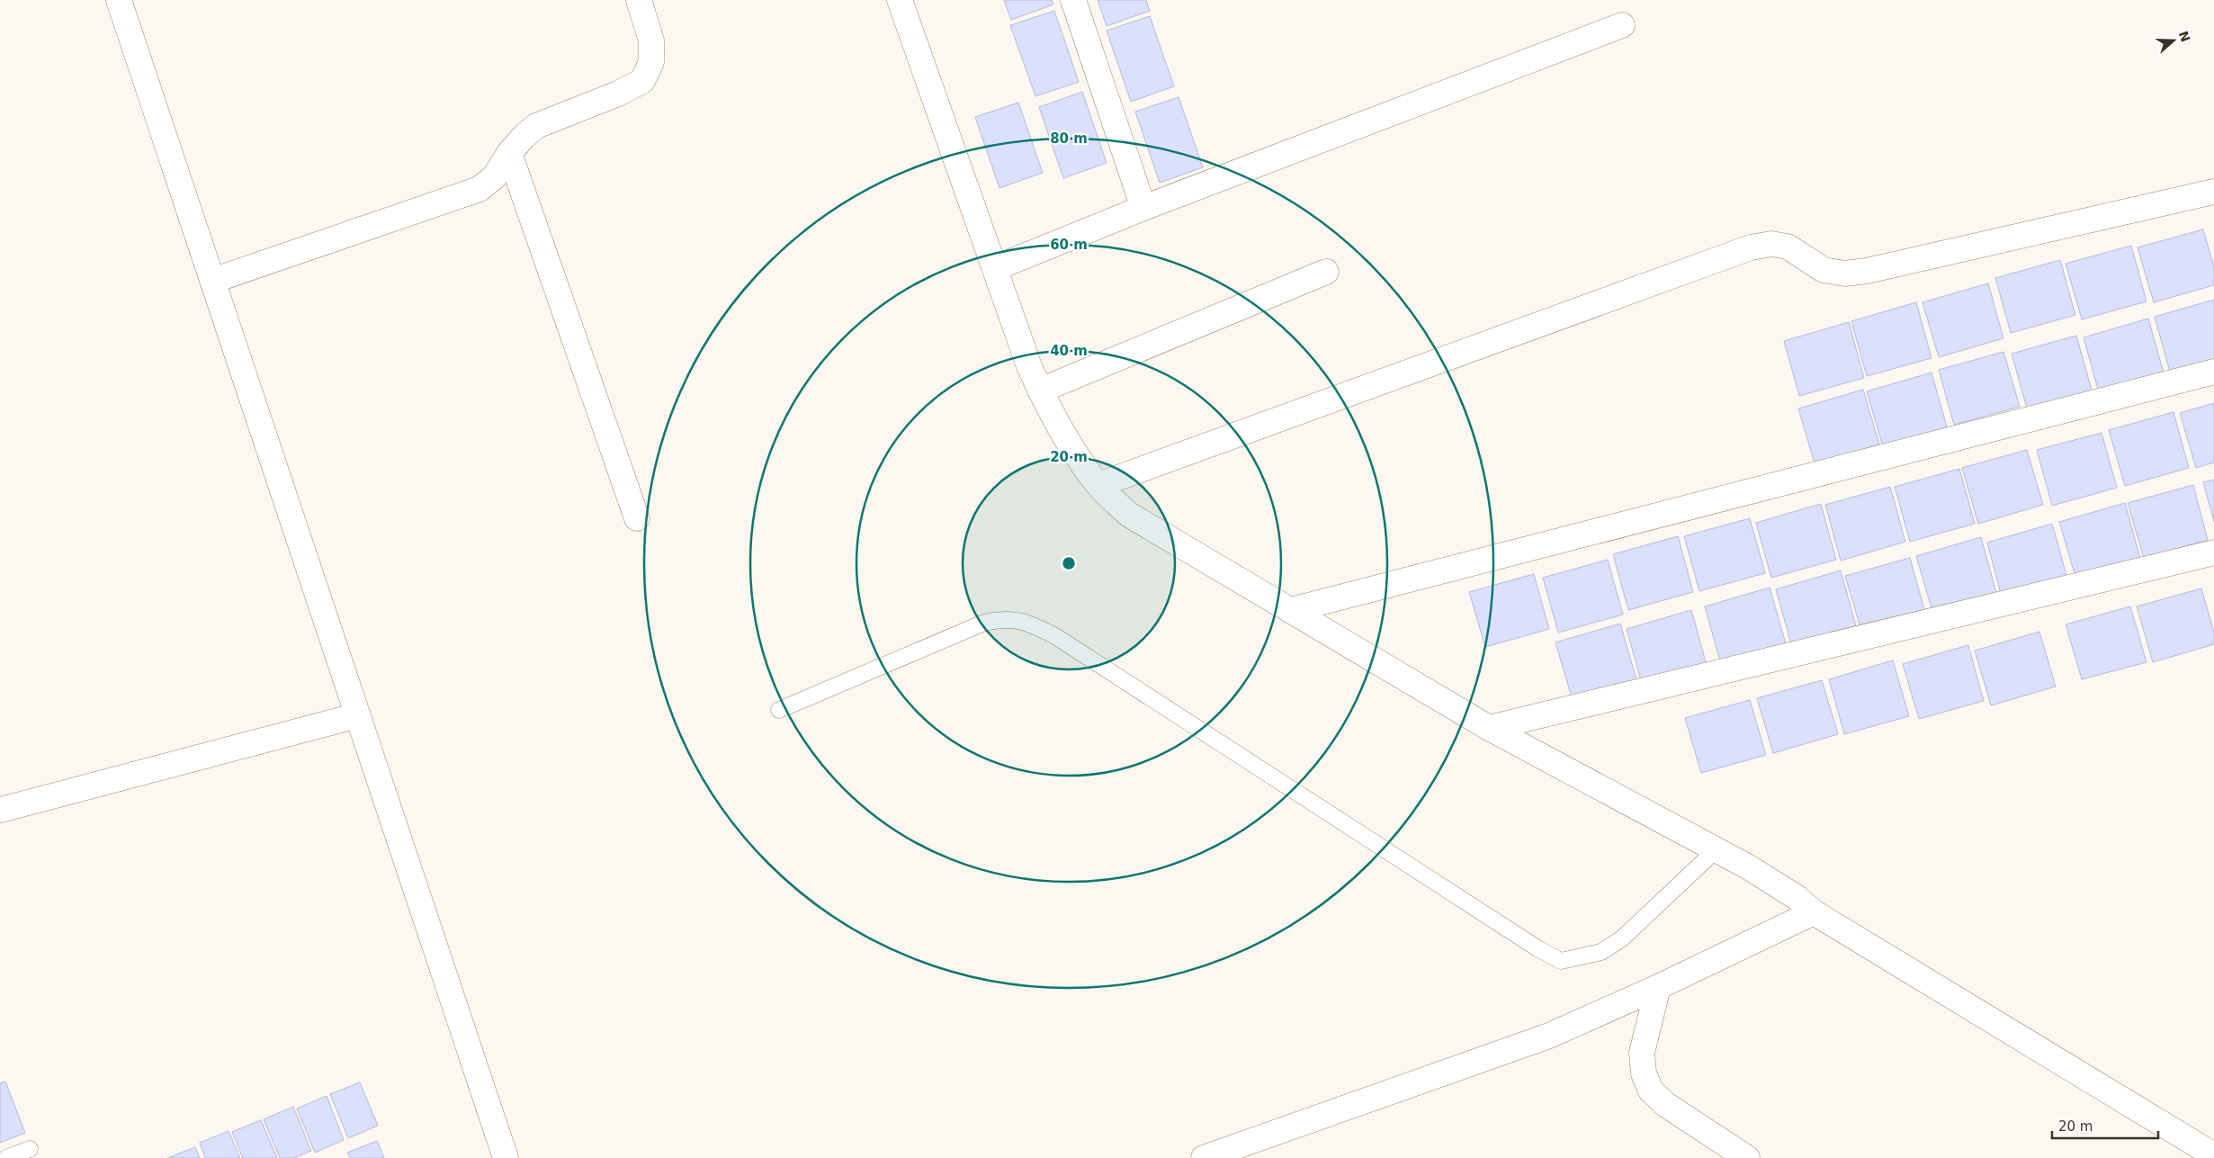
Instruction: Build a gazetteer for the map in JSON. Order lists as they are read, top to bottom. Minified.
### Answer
{"scale_bar":"20 m","north":"right","rings":["80 m","60 m","40 m","20 m"]}
